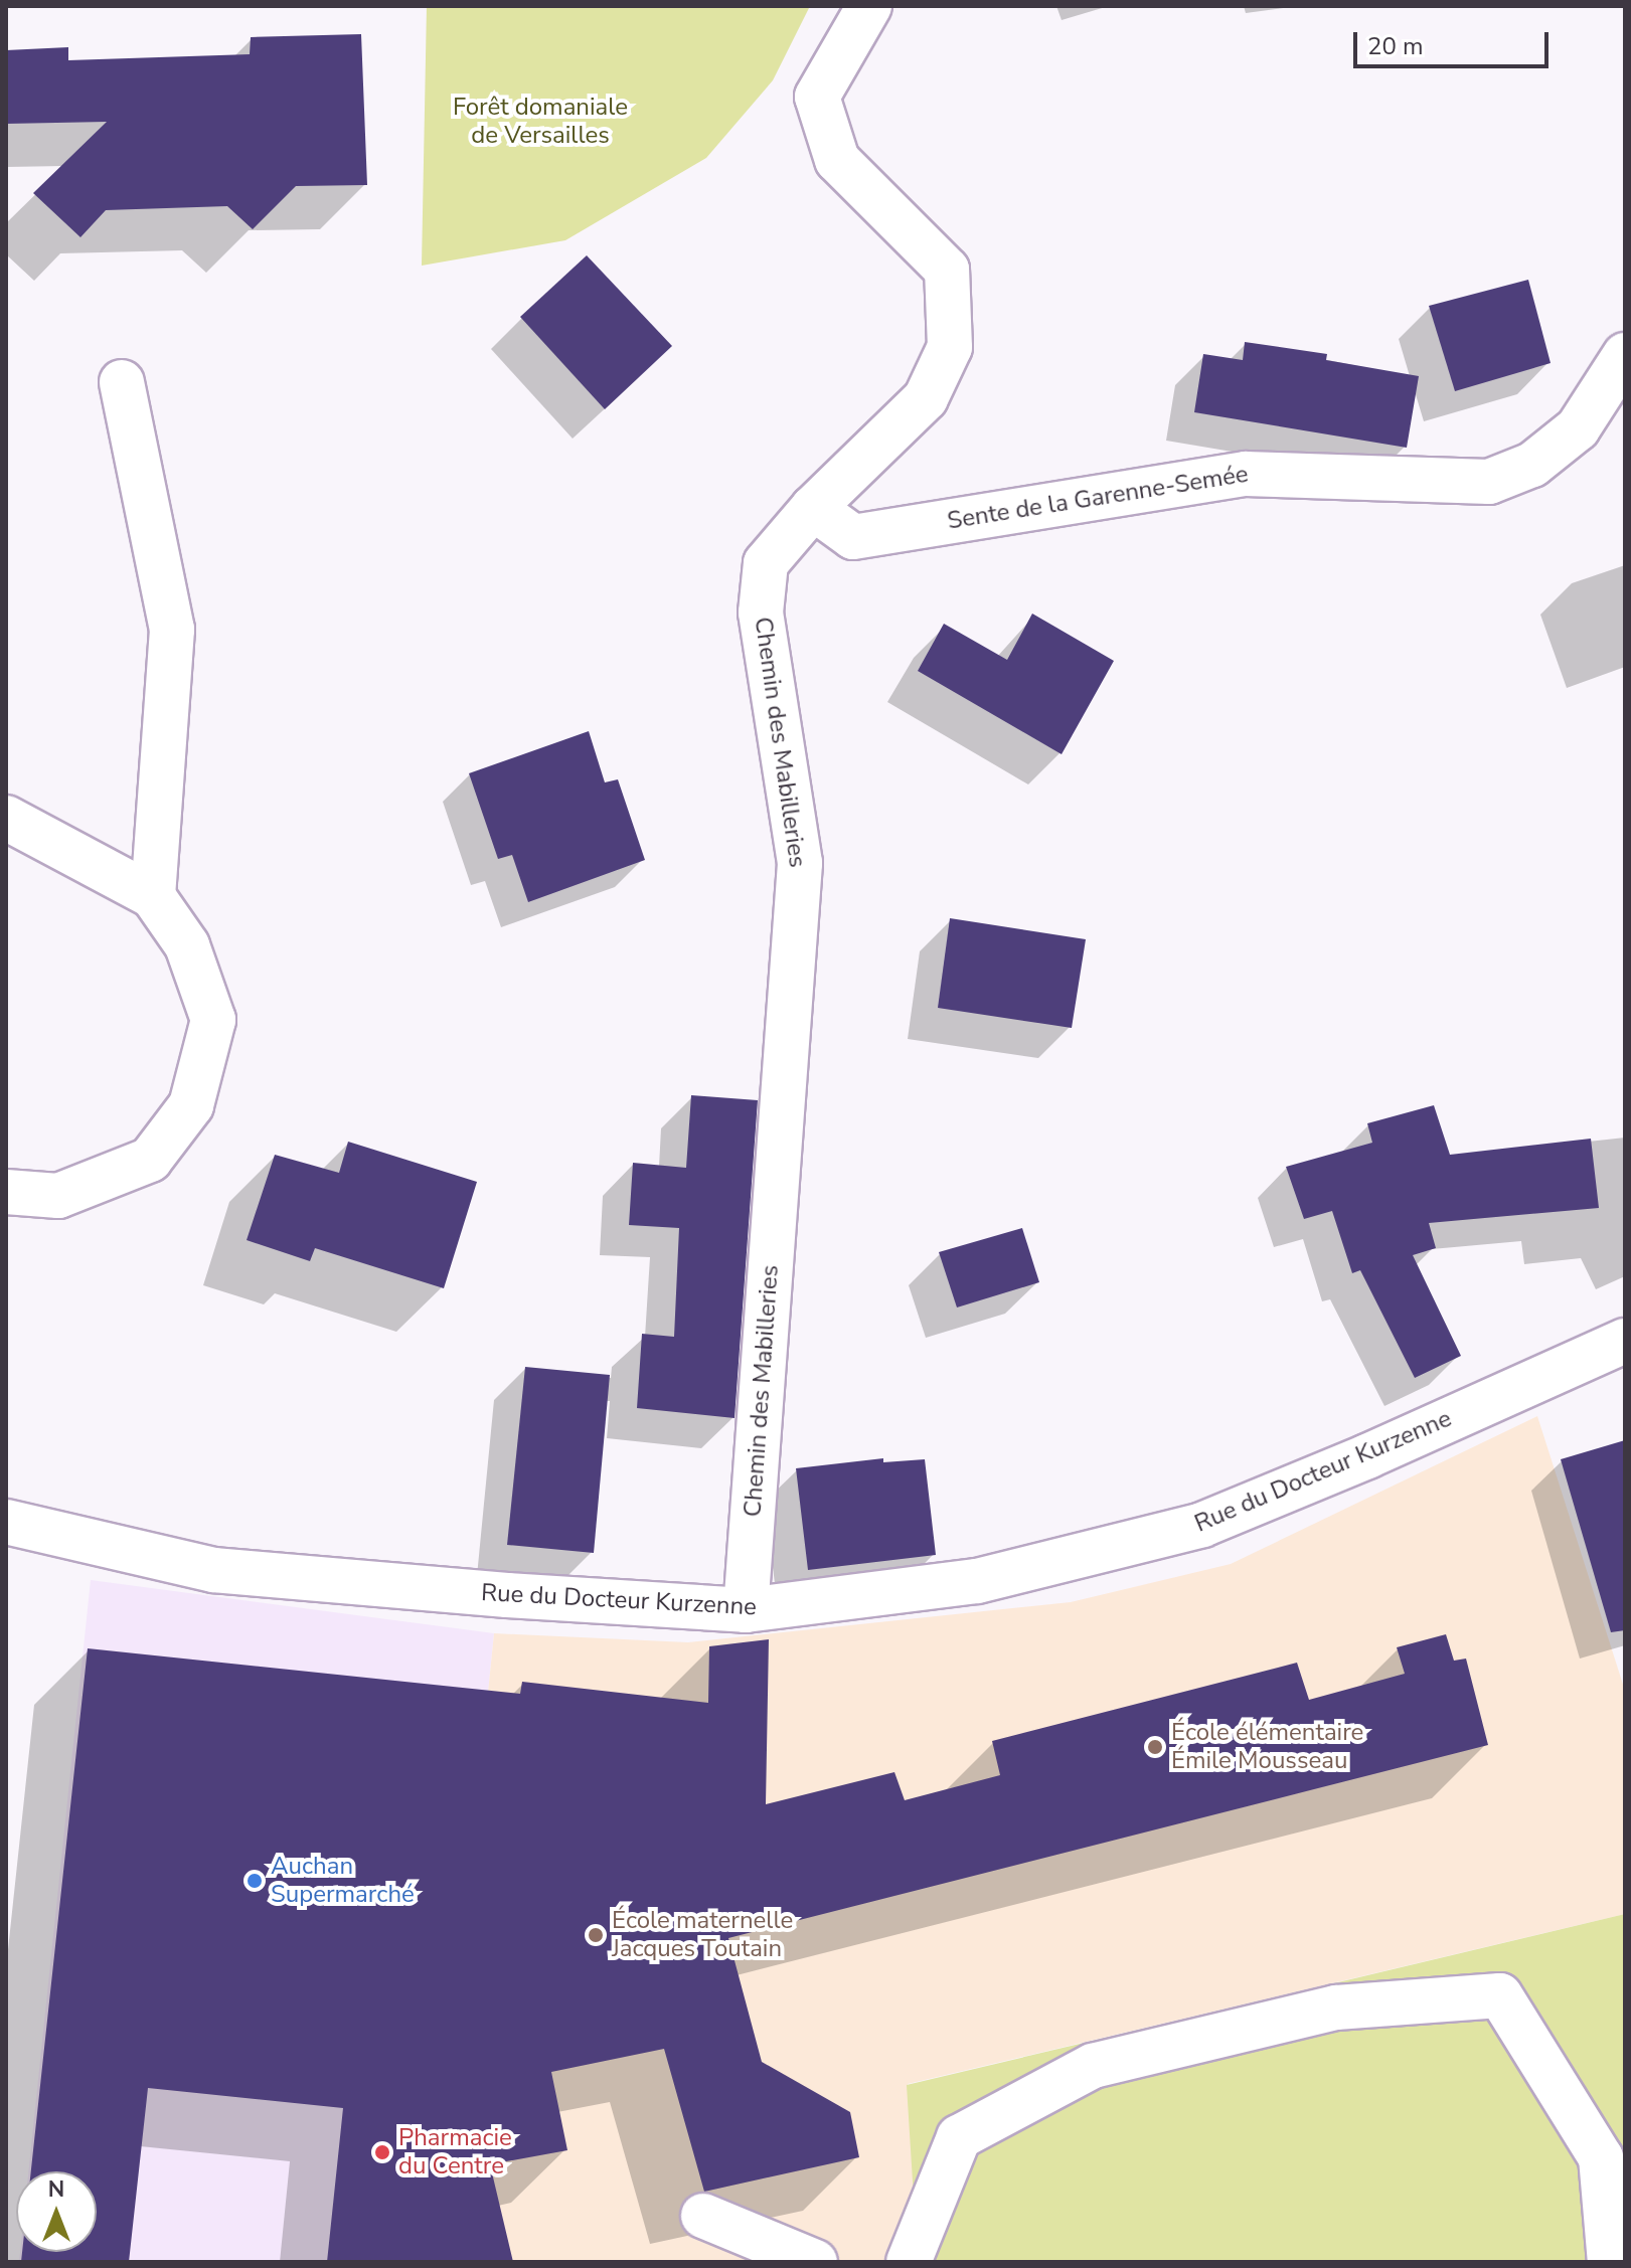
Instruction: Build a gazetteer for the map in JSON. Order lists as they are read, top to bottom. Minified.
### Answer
{"streets":{"street":["Sente de la Garenne-Semée","Chemin des Mabilleries","Rue du Docteur Kurzenne"]},"crossings":[["Sente de la Garenne-Semée","Chemin des Mabilleries"],["Chemin des Mabilleries","Rue du Docteur Kurzenne"]],"parks":["Forêt domaniale de Versailles"],"places":["École élémentaire Émile Mousseau","Auchan Supermarché","École maternelle Jacques Toutain","Pharmacie du Centre"],"scale_bar":"20 m","north":"top"}
